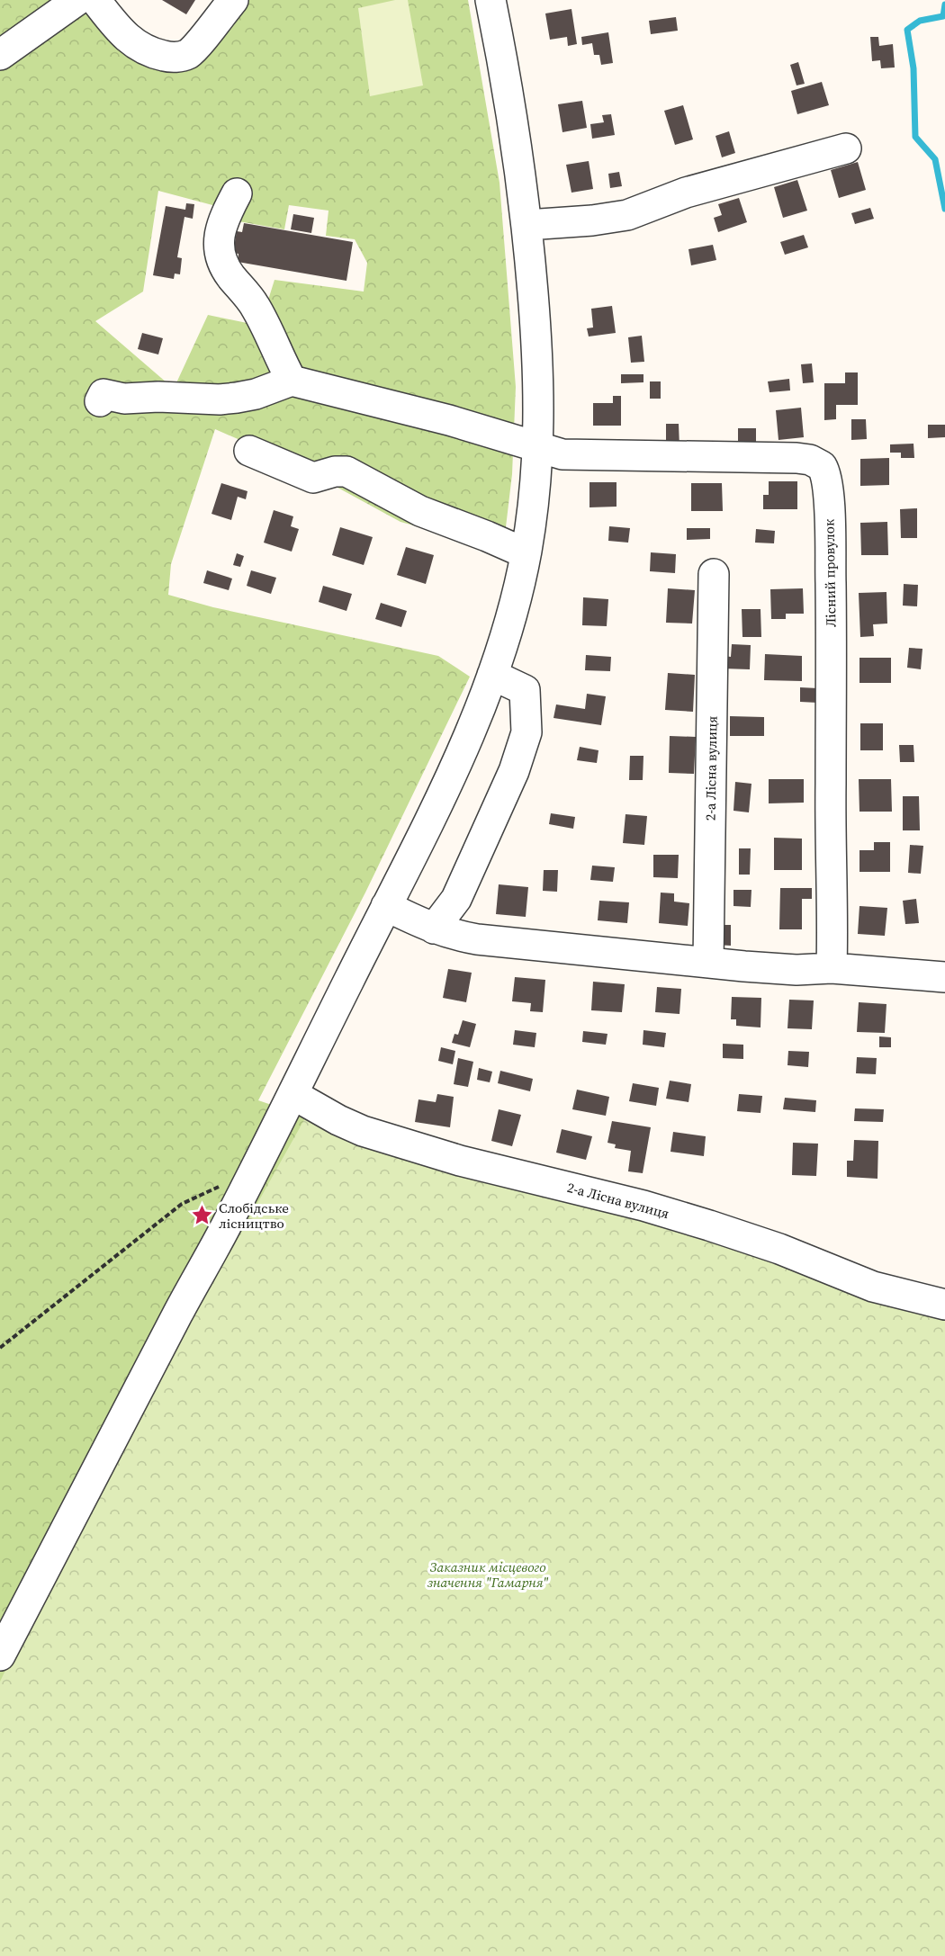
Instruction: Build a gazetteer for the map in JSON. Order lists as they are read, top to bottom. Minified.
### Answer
{"streets":{"street":["Лісний провулок","2-а Лісна вулиця"]},"parks":["Заказник місцевого значення \"Гамарня\""],"places":{"place":["Слобідське лісництво"]}}
